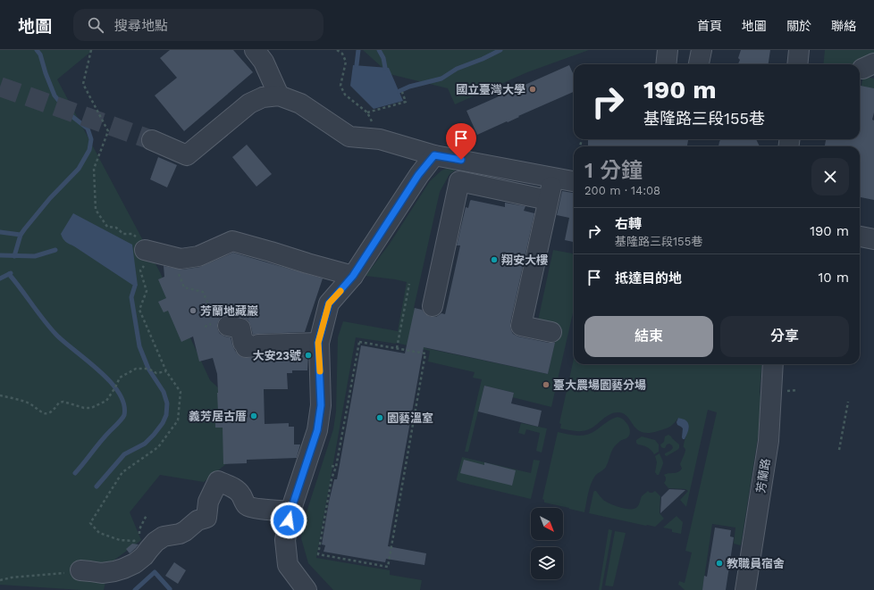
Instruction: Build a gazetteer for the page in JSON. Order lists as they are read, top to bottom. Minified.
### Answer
{"streets":{"street":["芳蘭路"]},"places":["國立臺灣大學","翔安大樓","芳蘭地藏巖","大安23號","臺大農場園藝分場","義芳居古厝","園藝溫室","教職員宿舍"],"north":"bottom right","page":{"header":"地圖","search":"搜尋地點","nav":["首頁","地圖","關於","聯絡"],"turn":["190 m","基隆路三段155巷"],"heading":["1 分鐘","200 m · 14:08"],"list":[{"name":"右轉","note":"基隆路三段155巷","value":"190 m"},{"name":"抵達目的地","value":"10 m"}],"buttons":["結束","分享"]}}
